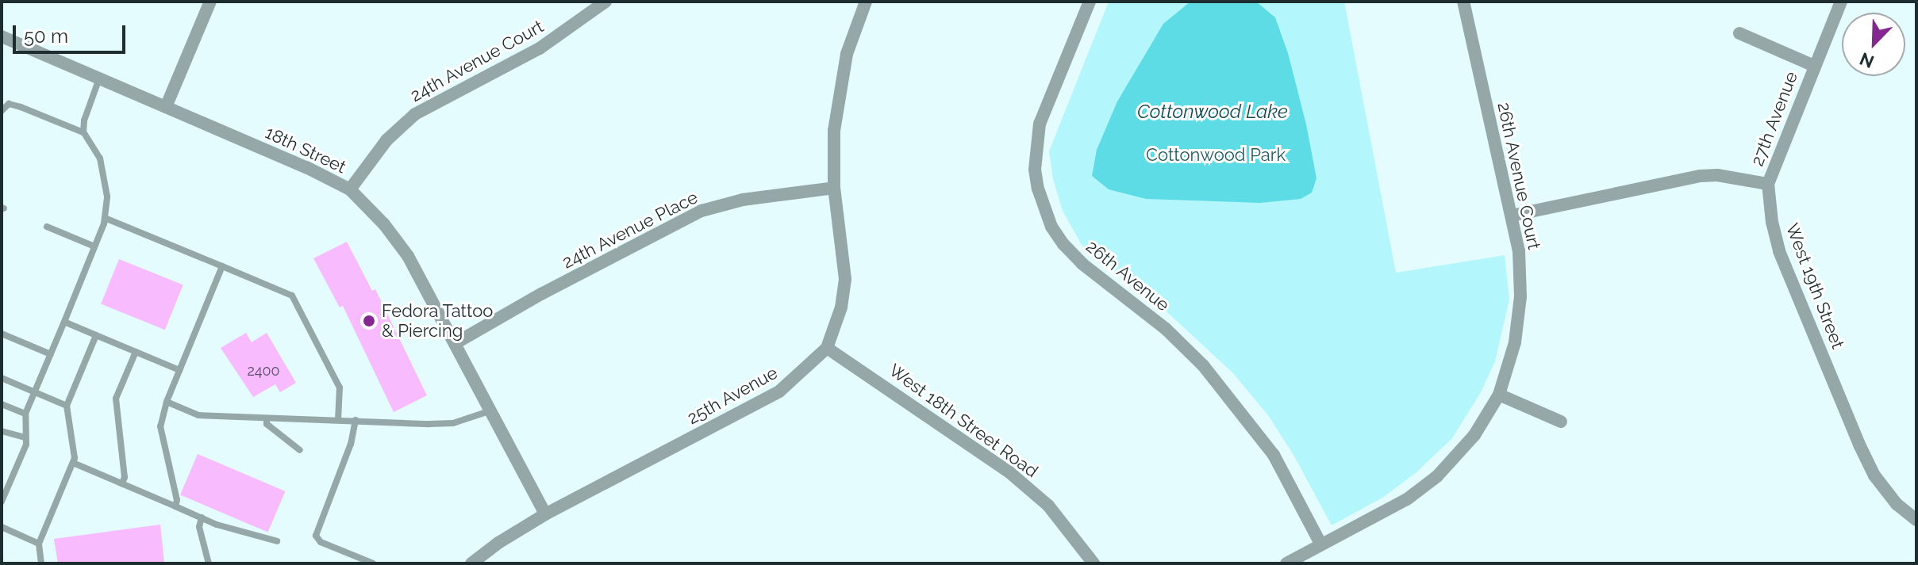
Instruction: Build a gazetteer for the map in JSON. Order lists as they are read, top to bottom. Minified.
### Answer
{"streets":{"street":["24th Avenue Court","27th Avenue","18th Street","26th Avenue Court","24th Avenue Place","26th Avenue","West 19th Street","25th Avenue","West 18th Street Road"]},"crossings":[["24th Avenue Court","18th Street"],["27th Avenue","West 19th Street"],["18th Street","24th Avenue Place"],["18th Street","25th Avenue"],["26th Avenue Court","26th Avenue"],["24th Avenue Place","25th Avenue"],["25th Avenue","West 18th Street Road"]],"water":["Cottonwood Lake"],"parks":["Cottonwood Park"],"places":["Fedora Tattoo & Piercing"],"house_numbers":["2400"],"scale_bar":"50 m","north":"bottom left"}
